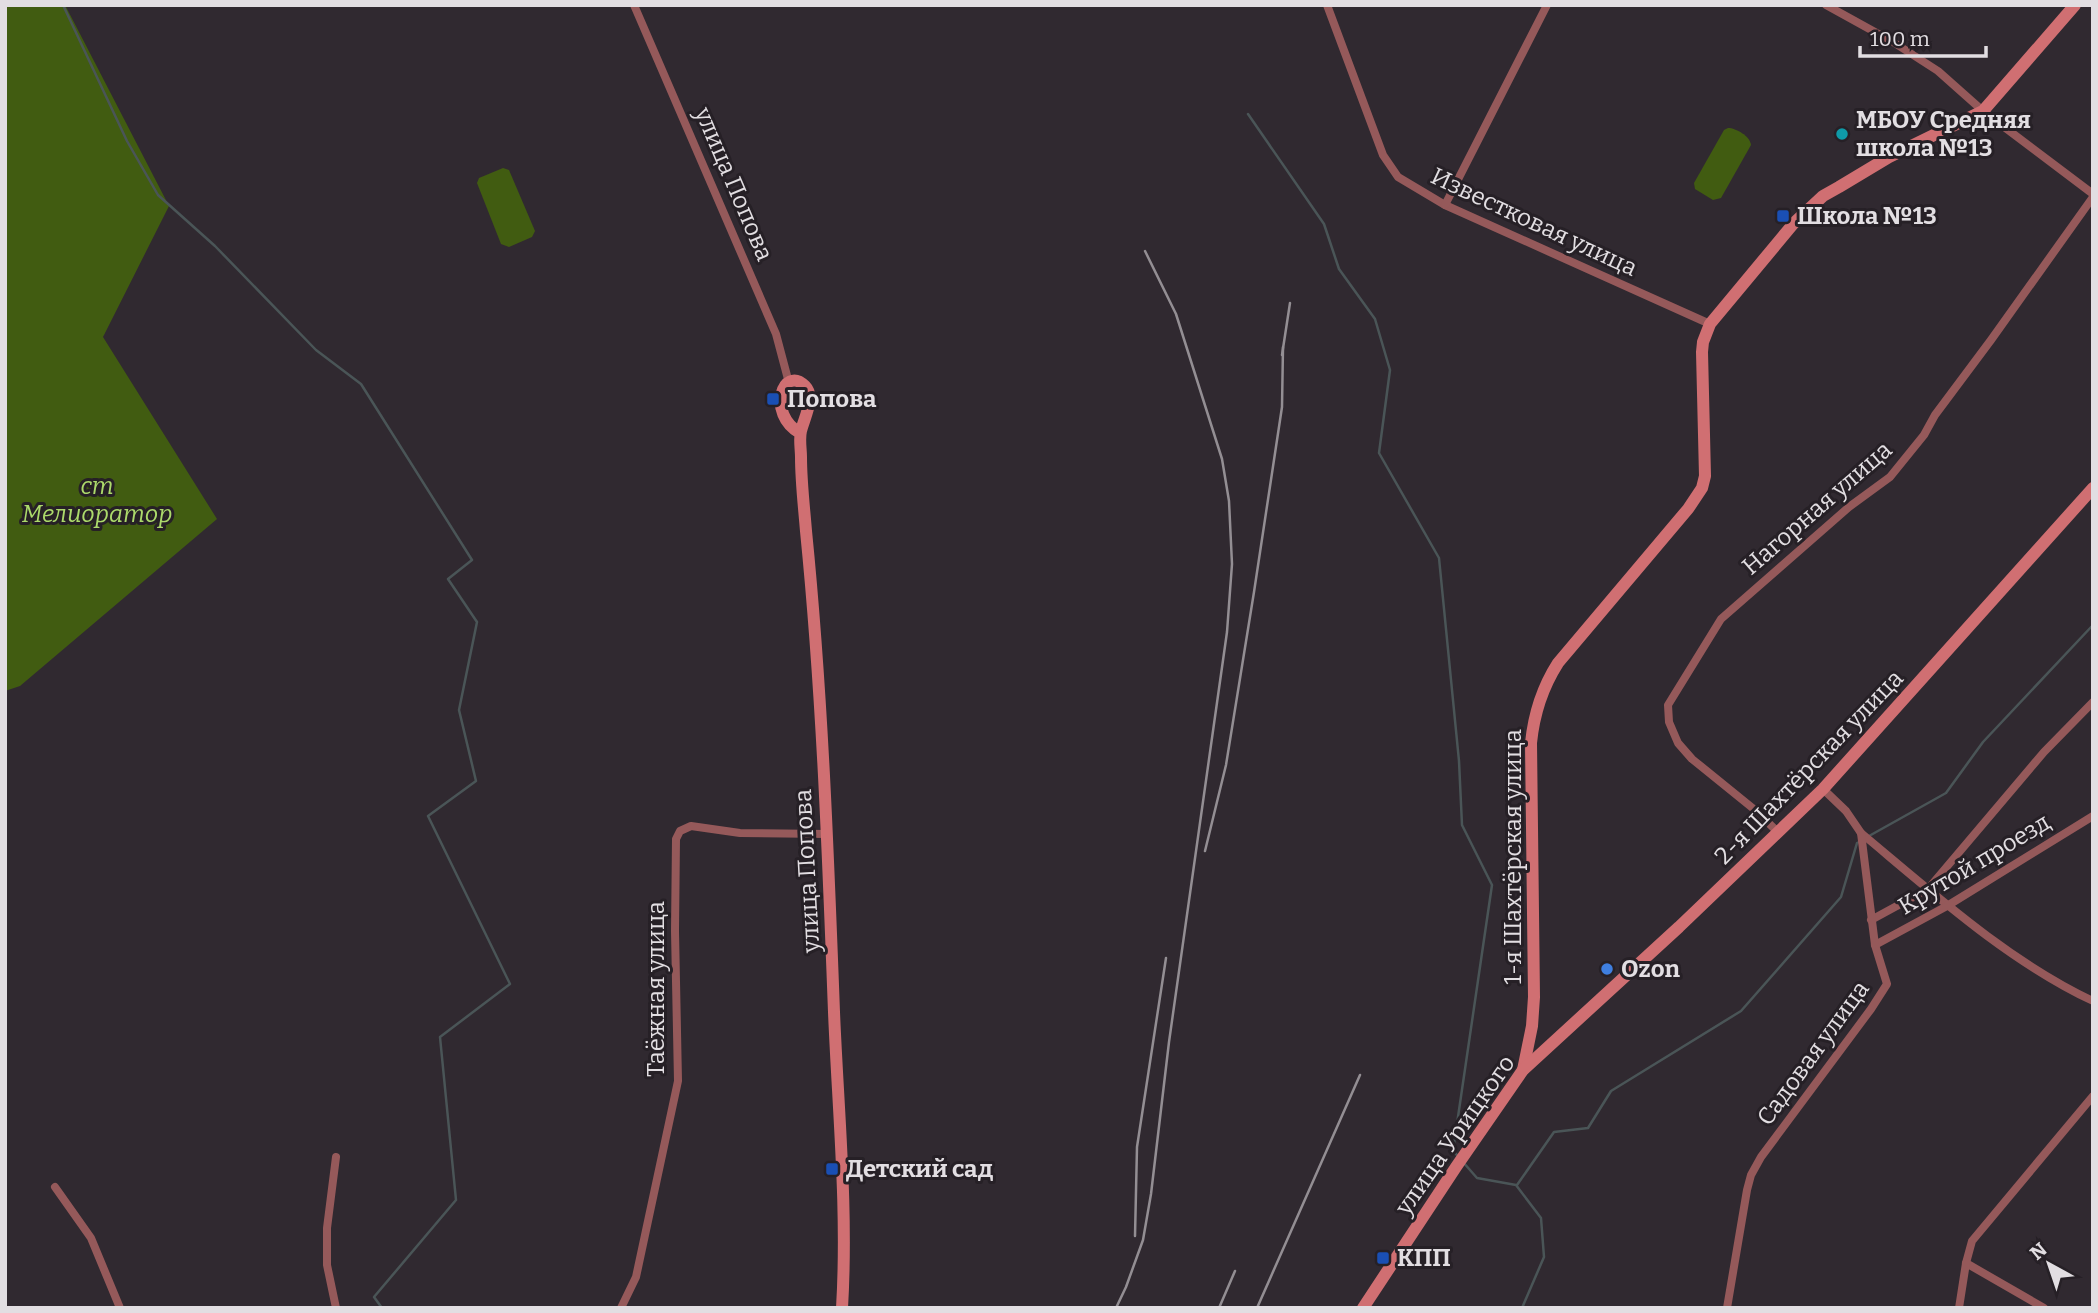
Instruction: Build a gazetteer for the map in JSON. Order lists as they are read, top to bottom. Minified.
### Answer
{"streets":{"street":["улица Попова","Известковая улица","Нагорная улица","2-я Шахтёрская улица","1-я Шахтёрская улица","Крутой проезд","Таёжная улица","Садовая улица","улица Урицкого"]},"crossings":[["улица Попова","Таёжная улица"],["Известковая улица","1-я Шахтёрская улица"],["Нагорная улица","2-я Шахтёрская улица"],["2-я Шахтёрская улица","улица Урицкого"],["1-я Шахтёрская улица","улица Урицкого"],["Крутой проезд","Садовая улица"]],"parks":["ст Мелиоратор"],"places":{"other":["МБОУ Средняя школа №13","Ozon"],"transit":["Школа №13","Попова","Детский сад","КПП"]},"scale_bar":"100 m","north":"top left"}
